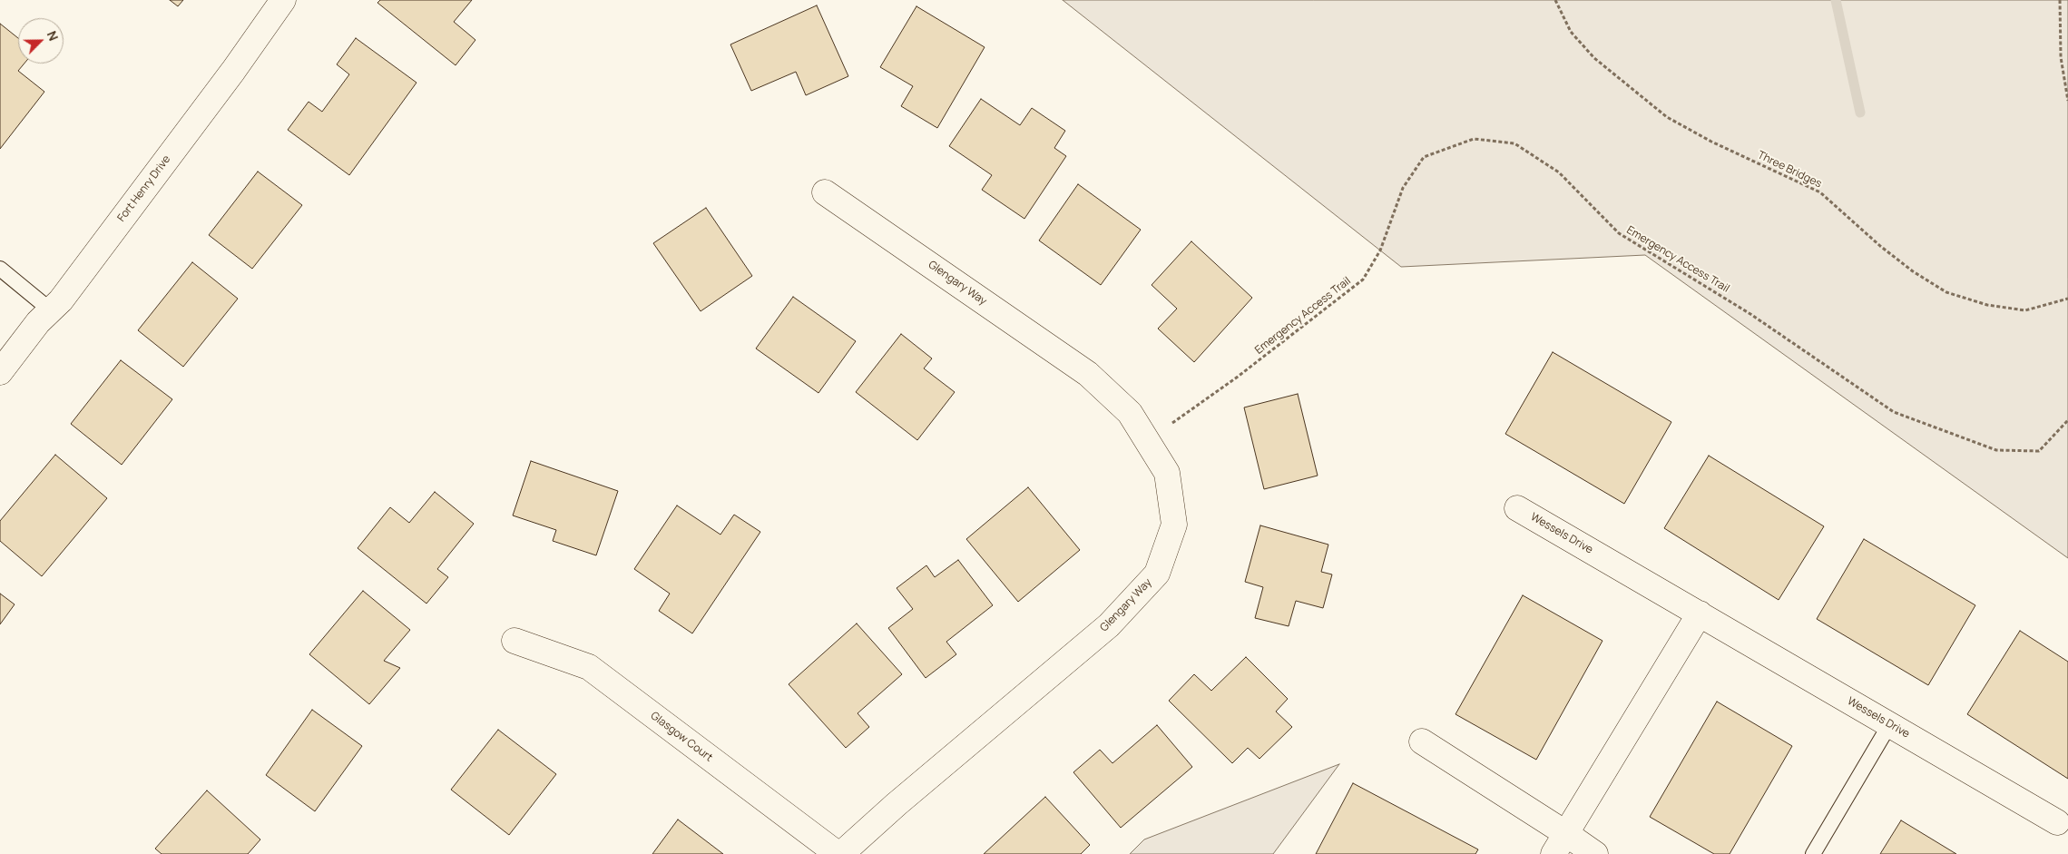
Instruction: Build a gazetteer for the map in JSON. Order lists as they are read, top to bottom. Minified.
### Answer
{"streets":{"street":["Fort Henry Drive","Glengary Way","Wessels Drive","Glasgow Court"],"path":["Three Bridges","Emergency Access Trail"]},"crossings":[["Emergency Access Trail","Glengary Way"],["Glengary Way","Glasgow Court"]],"north":"top right"}
